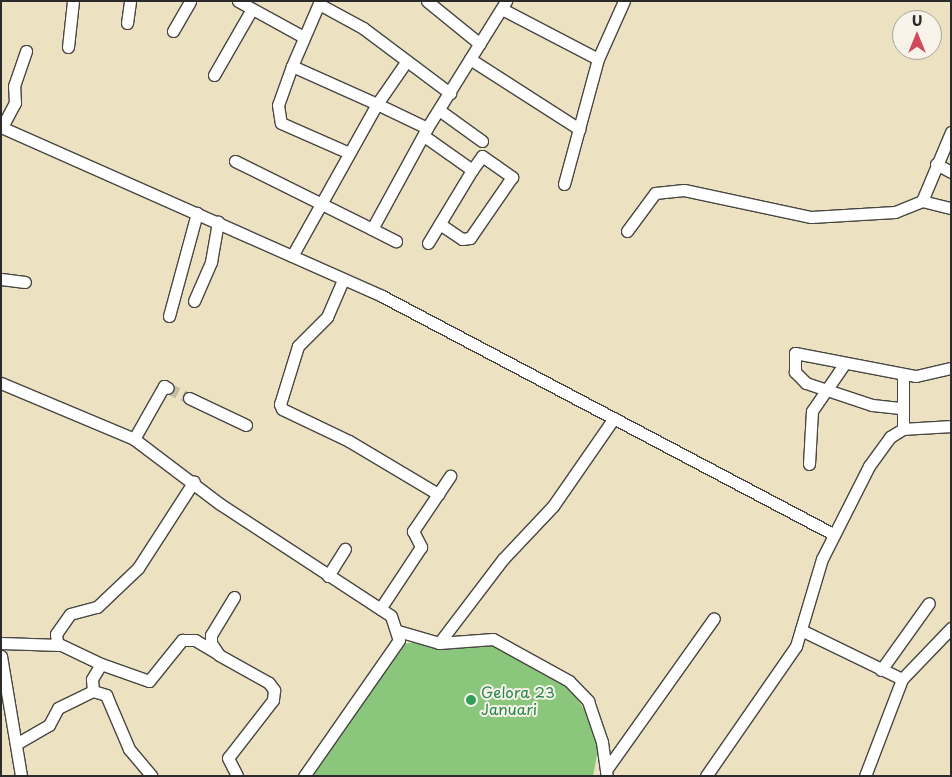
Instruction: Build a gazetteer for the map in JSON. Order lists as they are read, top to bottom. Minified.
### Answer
{"places":["Gelora 23 Januari"],"north":"top"}
